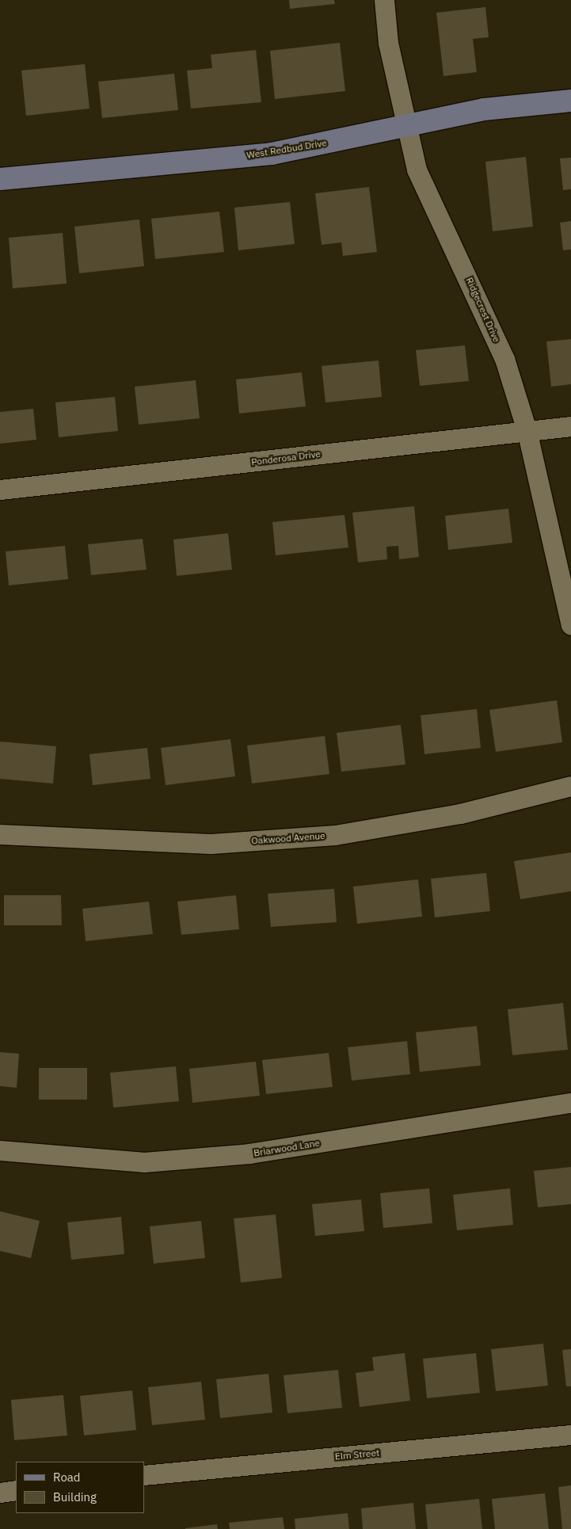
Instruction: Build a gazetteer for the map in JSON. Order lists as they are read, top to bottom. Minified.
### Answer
{"streets":{"street":["West Redbud Drive","Ridgecrest Drive","Ponderosa Drive","Oakwood Avenue","Briarwood Lane","Elm Street"]},"crossings":[["West Redbud Drive","Ridgecrest Drive"],["Ridgecrest Drive","Ponderosa Drive"]],"legend":["Road","Building"]}
